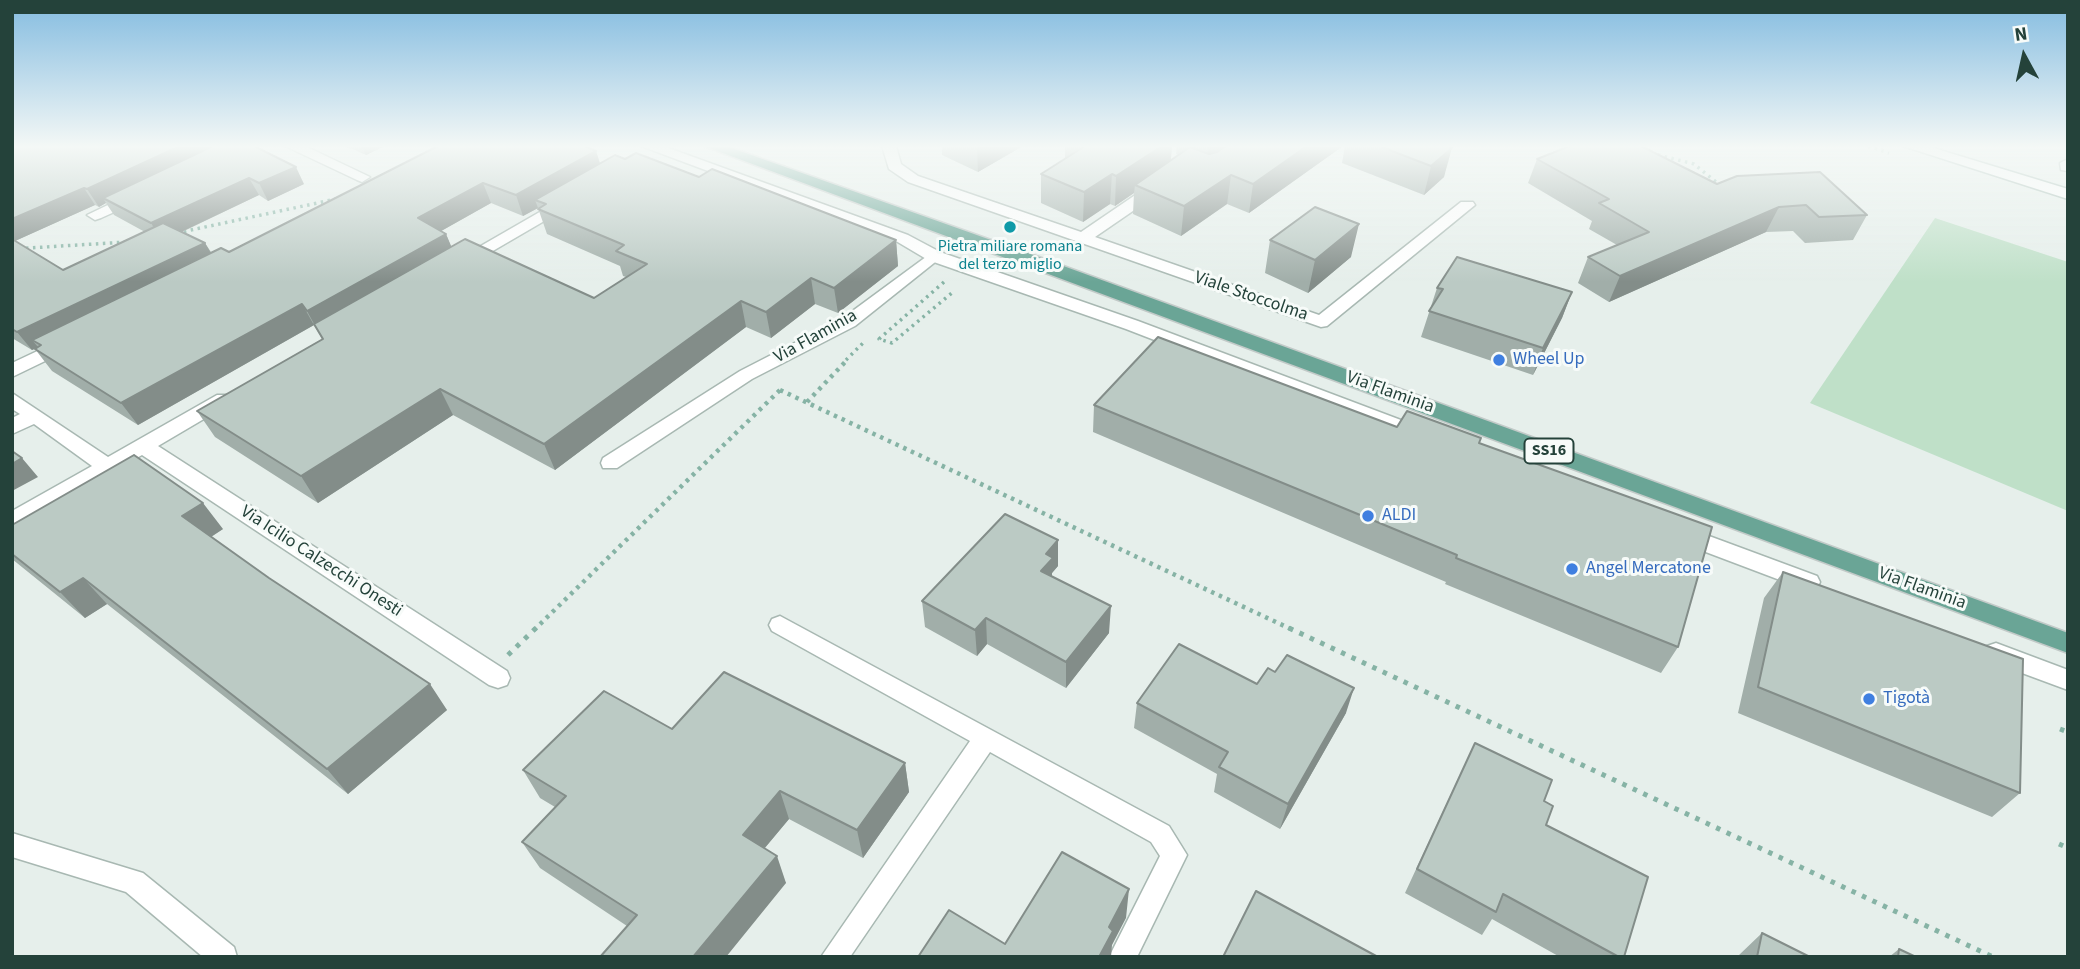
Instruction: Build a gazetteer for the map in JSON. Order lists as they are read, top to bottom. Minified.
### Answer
{"streets":{"main road":["Via Flaminia","SS16"],"street":["Viale Stoccolma","Via Icilio Calzecchi Onesti"]},"places":["Pietra miliare romana del terzo miglio","Wheel Up","ALDI","Angel Mercatone","Tigotà"],"north":"top"}
